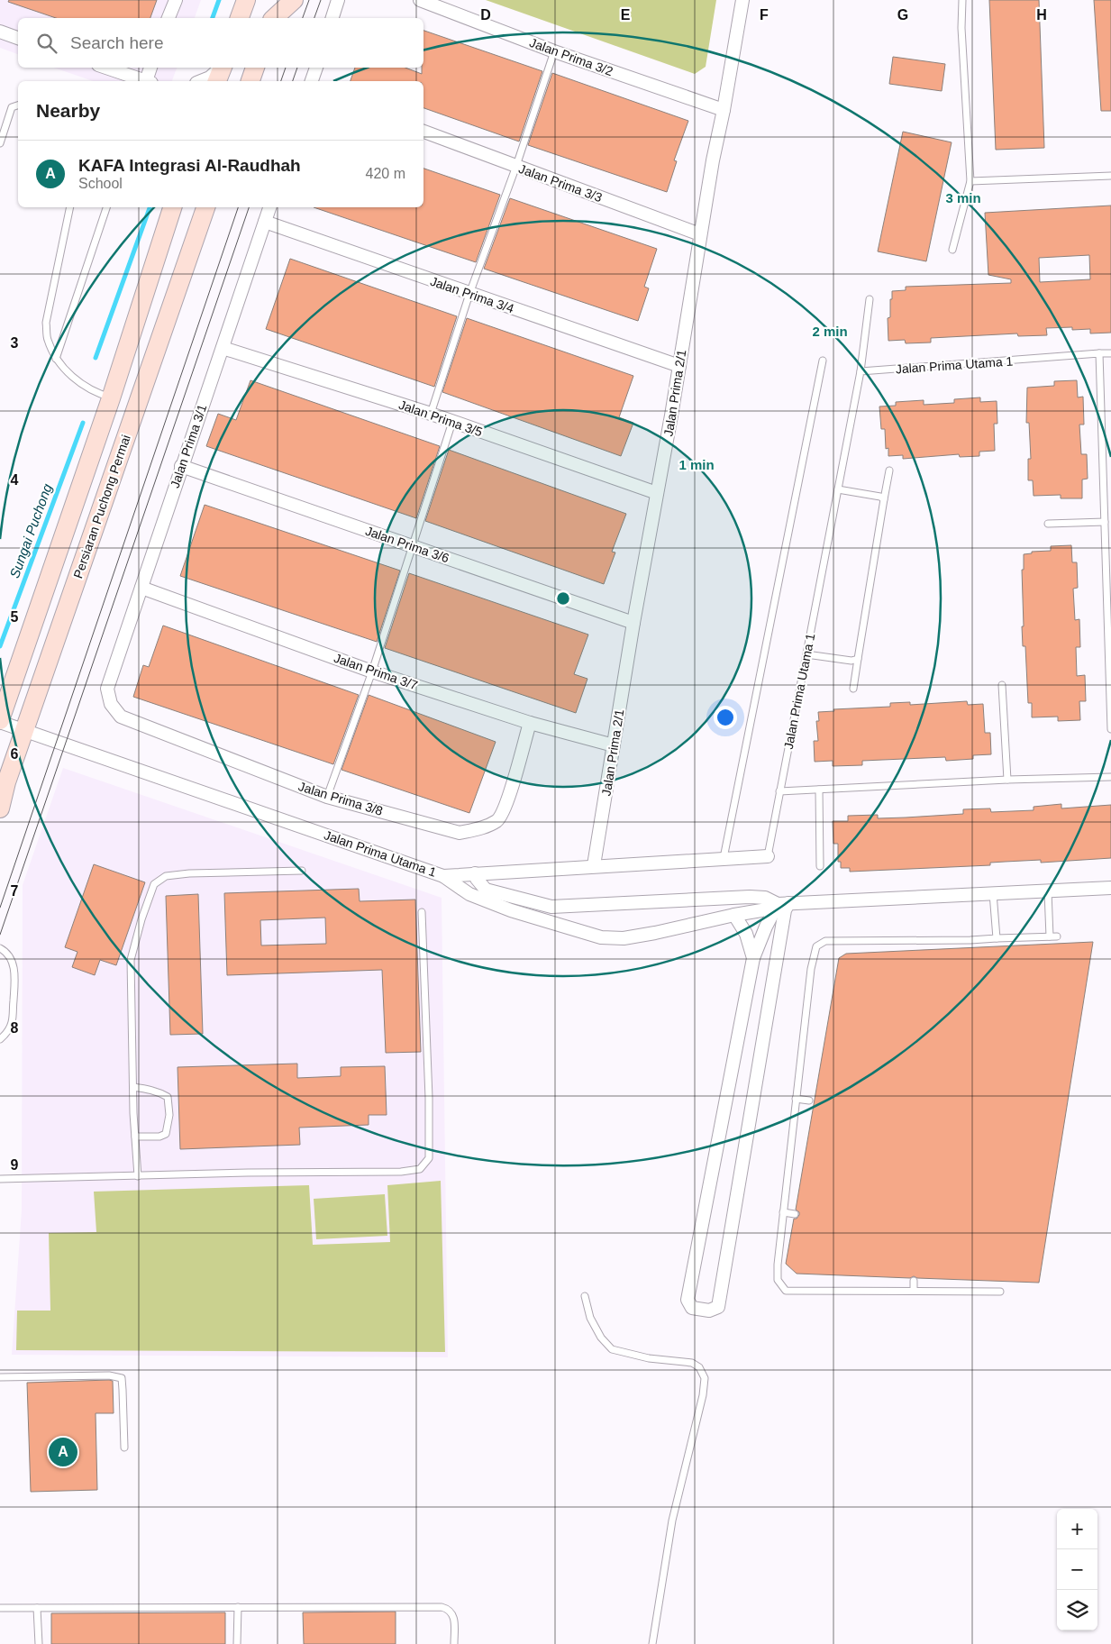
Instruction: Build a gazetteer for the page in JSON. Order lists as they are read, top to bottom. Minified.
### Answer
{"streets":{"main road":["Persiaran Puchong Permai"],"street":["Jalan Prima 3/2","Jalan Prima 3/3","Jalan Prima 3/4","Jalan Prima Utama 1","Jalan Prima 2/1","Jalan Prima 3/5","Jalan Prima 3/1","Jalan Prima 3/6","Jalan Prima 3/7","Jalan Prima 3/8"]},"crossings":[["Jalan Prima 3/2","Jalan Prima 2/1"],["Jalan Prima 3/3","Jalan Prima 2/1"],["Jalan Prima 3/4","Jalan Prima 2/1"],["Jalan Prima 3/4","Jalan Prima 3/1"],["Jalan Prima Utama 1","Jalan Prima 2/1"],["Jalan Prima Utama 1","Persiaran Puchong Permai"],["Jalan Prima 2/1","Jalan Prima 3/5"],["Jalan Prima 2/1","Jalan Prima 3/6"],["Jalan Prima 2/1","Jalan Prima 3/7"],["Jalan Prima 3/5","Jalan Prima 3/1"],["Jalan Prima 3/1","Jalan Prima 3/6"],["Jalan Prima 3/1","Jalan Prima 3/7"],["Jalan Prima 3/1","Jalan Prima 3/8"],["Jalan Prima 3/7","Jalan Prima 3/8"]],"water":["Sungai Puchong"],"page":{"search":"Search here","heading":"Nearby","list":[{"mark":"A","name":"KAFA Integrasi Al-Raudhah","note":"School","value":"420 m"}],"pins":"A","map_buttons":["+","−"]},"grid":{"columns":["D","E","F","G","H"],"rows":["3","4","5","6","7","8","9"]},"rings":["3 min","2 min","1 min"]}
